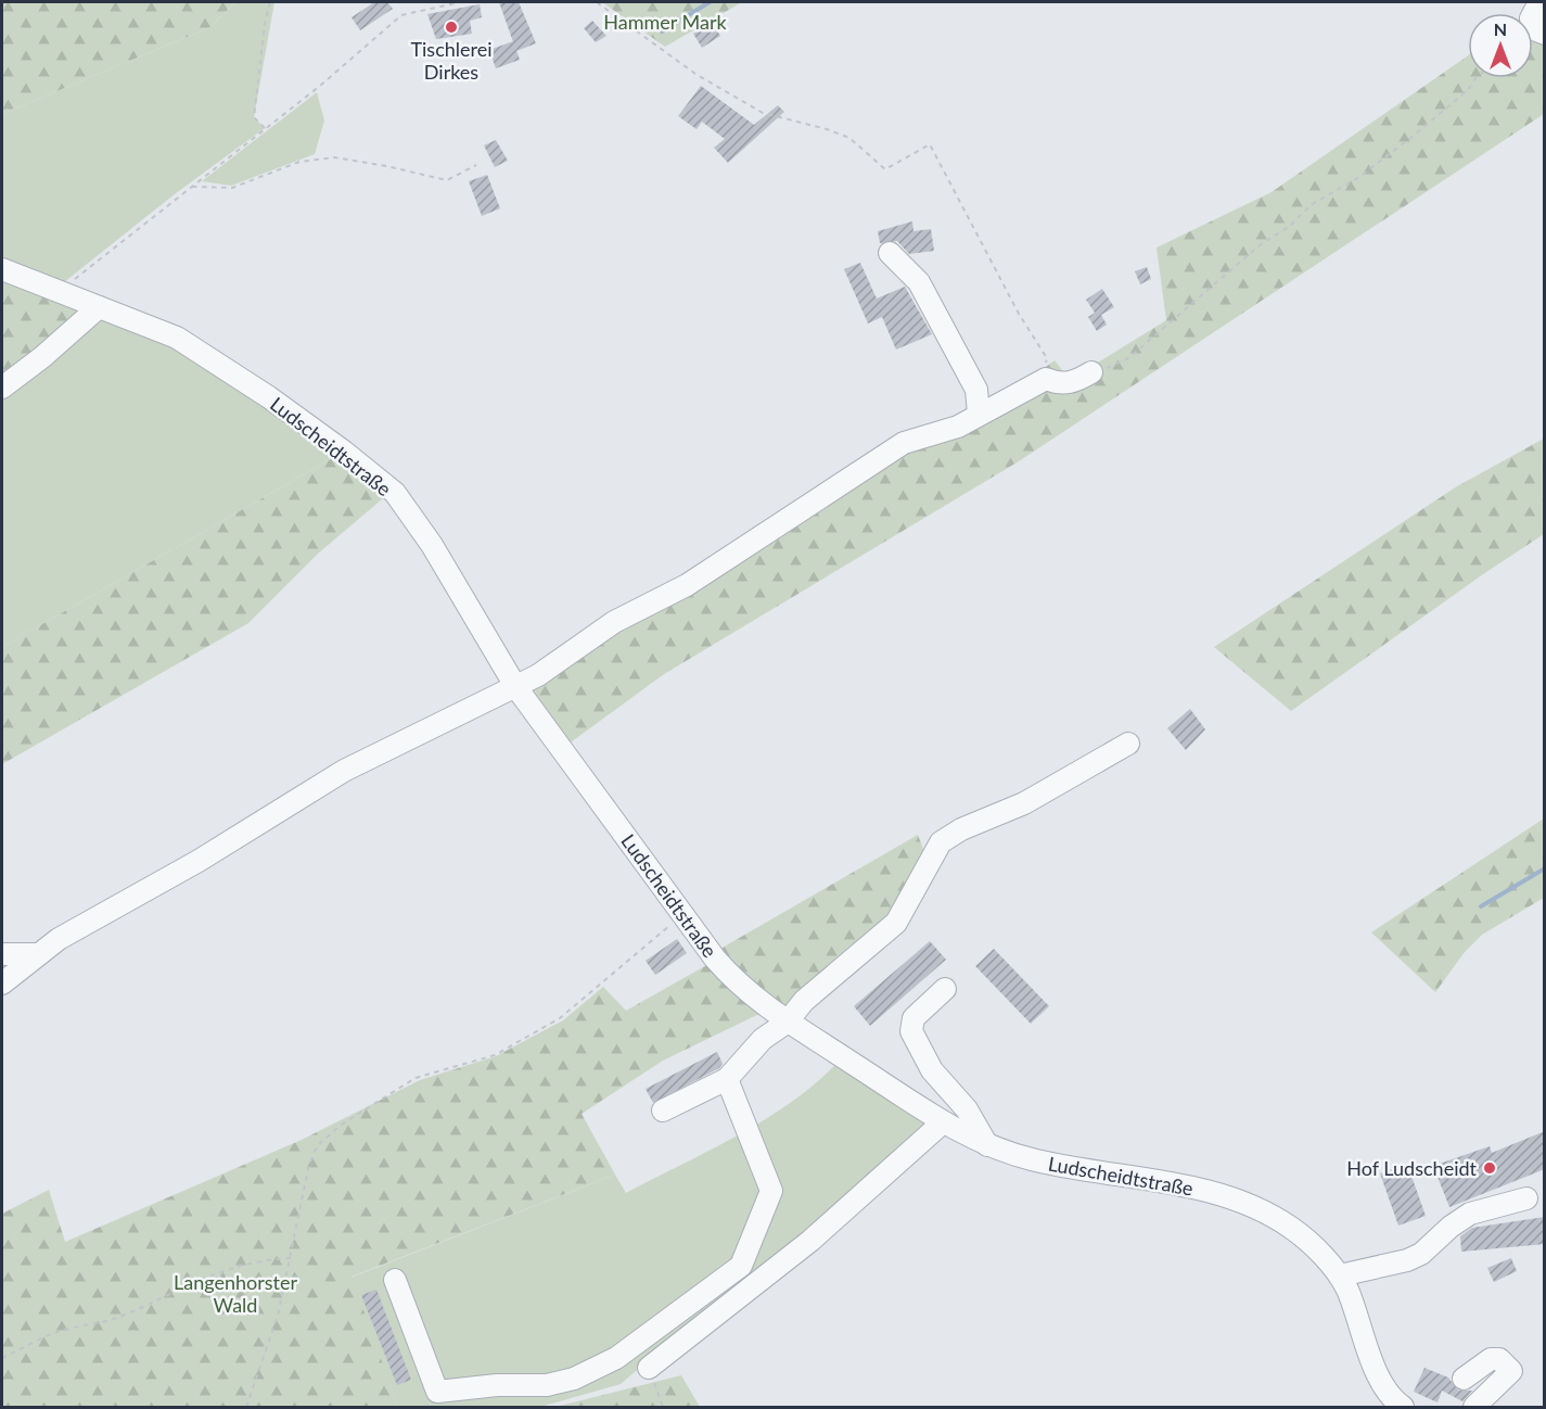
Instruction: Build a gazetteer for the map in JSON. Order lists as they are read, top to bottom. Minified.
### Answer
{"streets":{"street":["Ludscheidtstraße"]},"parks":["Hammer Mark","Langenhorster Wald"],"places":["Tischlerei Dirkes","Hof Ludscheidt"],"north":"top"}
